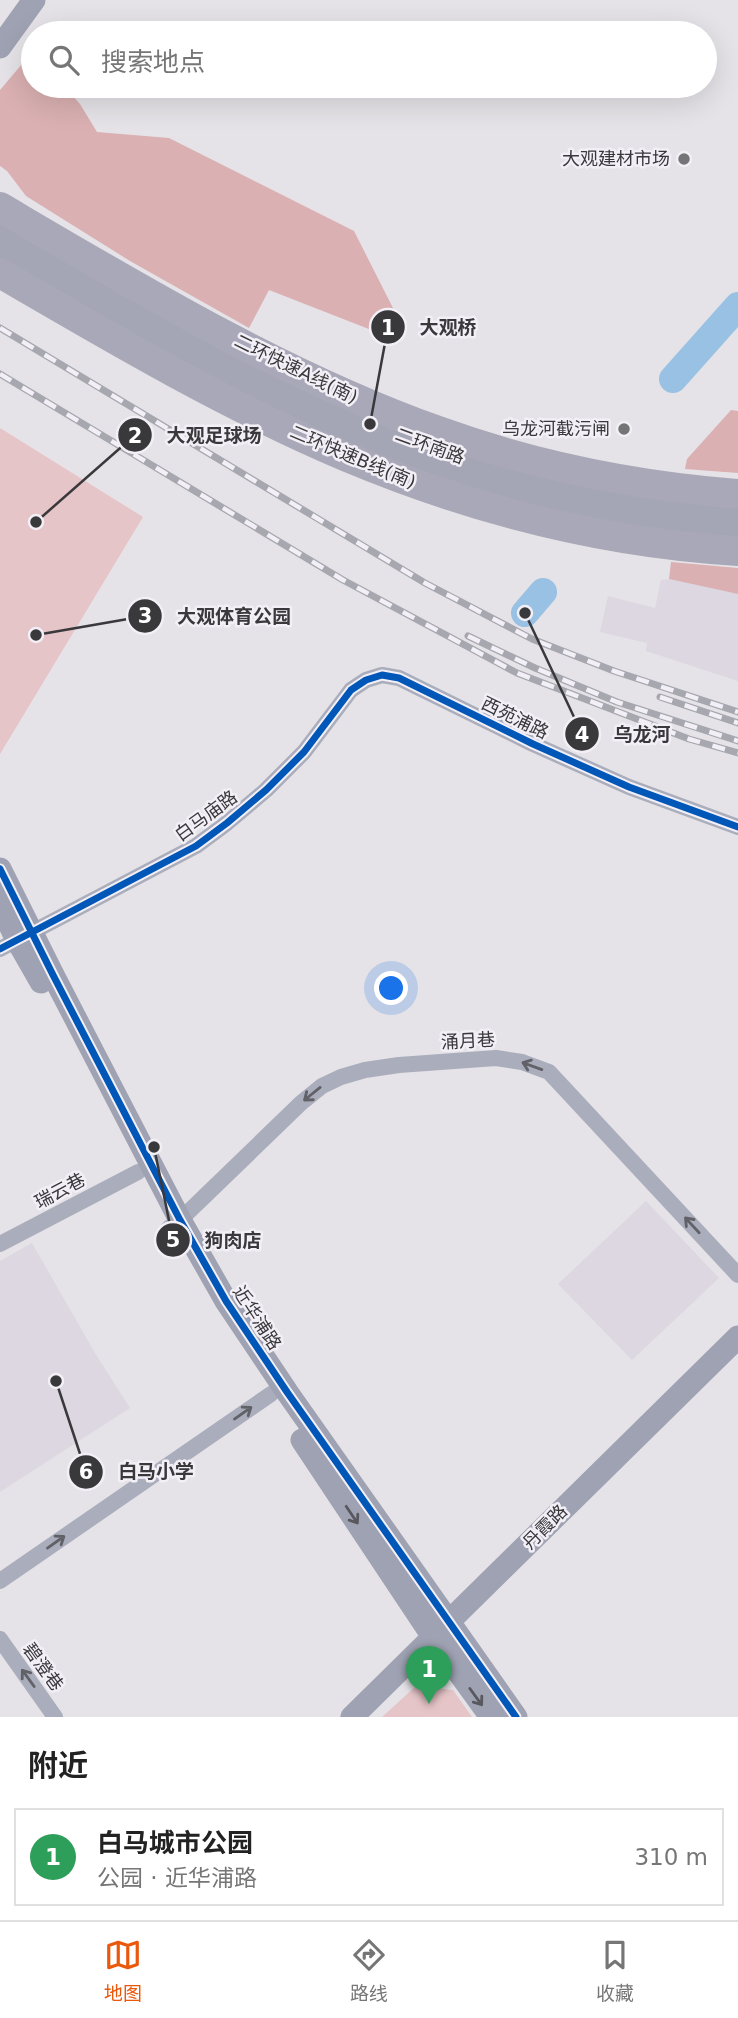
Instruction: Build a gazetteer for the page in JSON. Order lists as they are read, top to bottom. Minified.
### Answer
{"streets":{"highway":["二环快速A线(南)","二环快速B线(南)"],"main road":["二环南路"],"street":["西苑浦路","白马庙路","涌月巷","瑞云巷","近华浦路","丹霞路","碧澄巷"]},"crossings":[["西苑浦路","白马庙路"],["白马庙路","近华浦路"],["涌月巷","近华浦路"],["瑞云巷","近华浦路"],["近华浦路","丹霞路"]],"one_way":["碧澄巷"],"places":["大观建材市场","大观桥","乌龙河截污闸","大观足球场","乌龙河","大观体育公园","狗肉店","白马小学"],"page":{"search":"搜索地点","pins":"1","heading":"附近","list":[{"mark":"1","name":"白马城市公园","note":"公园 · 近华浦路","value":"310 m"}],"nav":["地图","路线","收藏"]}}
